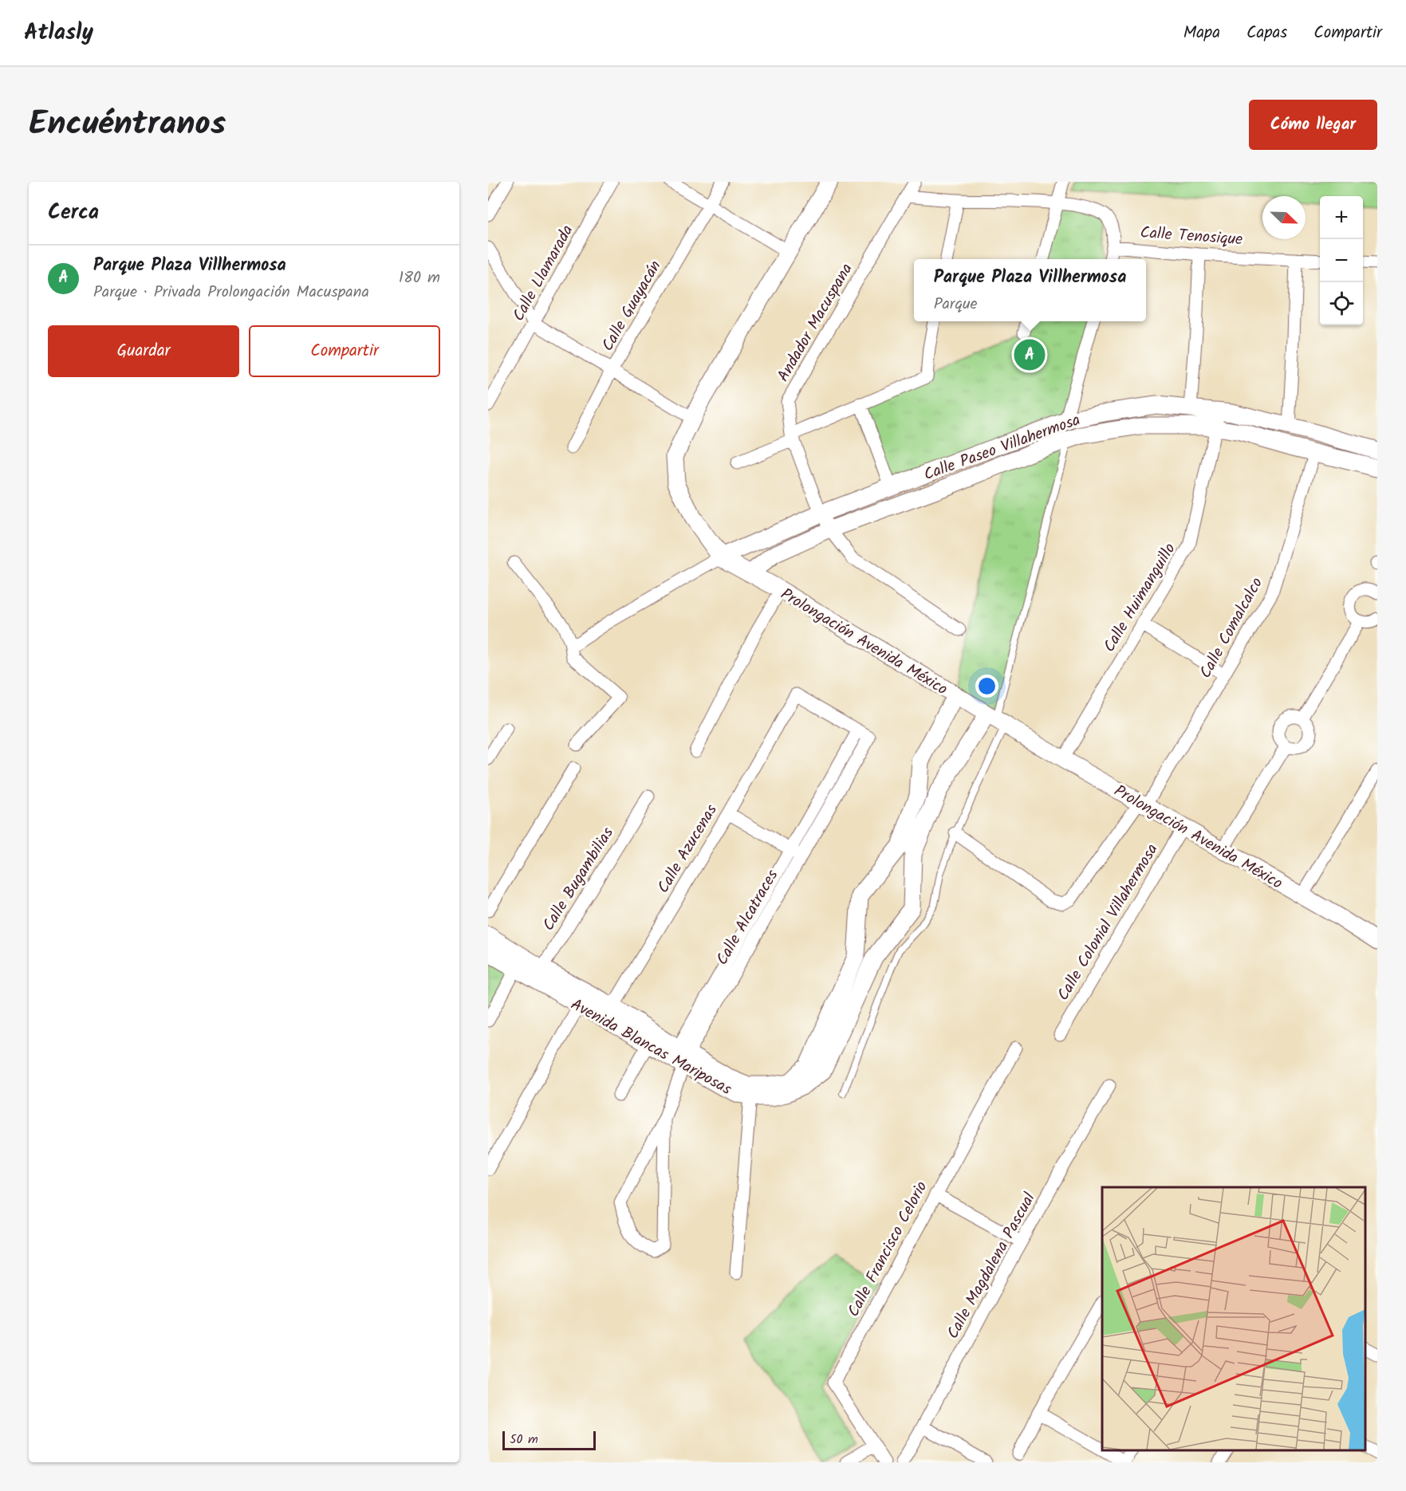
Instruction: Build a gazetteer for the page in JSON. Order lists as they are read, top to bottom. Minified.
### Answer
{"streets":{"street":["Calle Tenosique","Calle Llamarada","Calle Guayacán","Andador Macuspana","Calle Paseo Villahermosa","Calle Huimanguillo","Calle Comalcalco","Prolongación Avenida México","Calle Azucenas","Calle Bugambilias","Calle Alcatraces","Calle Colonial Villahermosa","Avenida Blancas Mariposas","Calle Francisco Celorio","Calle Magdalena Pascual"]},"crossings":[["Andador Macuspana","Calle Paseo Villahermosa"],["Calle Paseo Villahermosa","Calle Huimanguillo"],["Calle Paseo Villahermosa","Calle Comalcalco"],["Calle Paseo Villahermosa","Prolongación Avenida México"],["Calle Huimanguillo","Prolongación Avenida México"],["Calle Comalcalco","Prolongación Avenida México"],["Prolongación Avenida México","Calle Colonial Villahermosa"],["Prolongación Avenida México","Avenida Blancas Mariposas"],["Calle Azucenas","Calle Alcatraces"],["Calle Azucenas","Avenida Blancas Mariposas"],["Calle Bugambilias","Avenida Blancas Mariposas"],["Calle Alcatraces","Avenida Blancas Mariposas"]],"scale_bar":"50 m","north":"bottom right","page":{"header":"Atlasly","nav":["Mapa","Capas","Compartir"],"title":"Encuéntranos","buttons":["Cómo llegar",["Guardar","Compartir"]],"heading":"Cerca","map_buttons":["+","−"],"list":[{"mark":"A","name":"Parque Plaza Villhermosa","note":"Parque · Privada Prolongación Macuspana","value":"180 m"}],"popup":["Parque Plaza Villhermosa","Parque"],"pins":"A","scale":"50 m"}}
